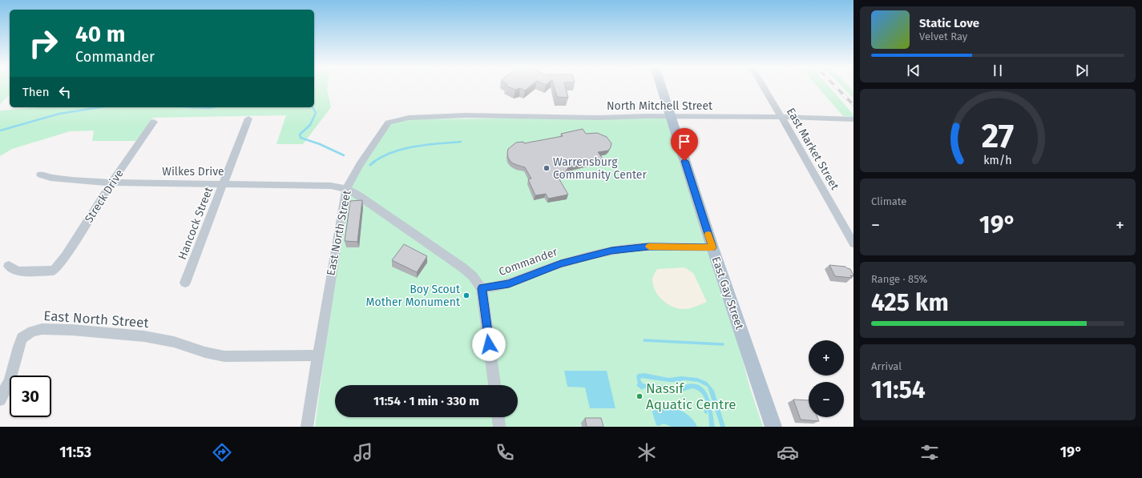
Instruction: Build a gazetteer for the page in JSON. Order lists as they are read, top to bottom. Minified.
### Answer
{"streets":{"main road":["East Gay Street"],"street":["North Mitchell Street","East Market Street","Wilkes Drive","Streck Drive","Hancock Street","East North Street","Commander"]},"crossings":[["North Mitchell Street","East Market Street"],["North Mitchell Street","East North Street"],["North Mitchell Street","East Gay Street"],["Wilkes Drive","Streck Drive"],["Wilkes Drive","Hancock Street"],["Wilkes Drive","East North Street"],["Commander","East Gay Street"]],"places":["Warrensburg Community Center","Boy Scout Mother Monument","Nassif Aquatic Centre"],"page":{"turn":["40 m","Commander"],"song":["Static Love","Velvet Ray"],"then":"Then","tile":["Climate",["Range · 85%","425 km"],["Arrival","11:54"]],"heat":["−","19°","+"],"map_buttons":["+","−"],"limit":"30","trip":"11:54 · 1 min · 330 m","tabs":["11:53","19°"],"gauge":["27","km/h"]}}
